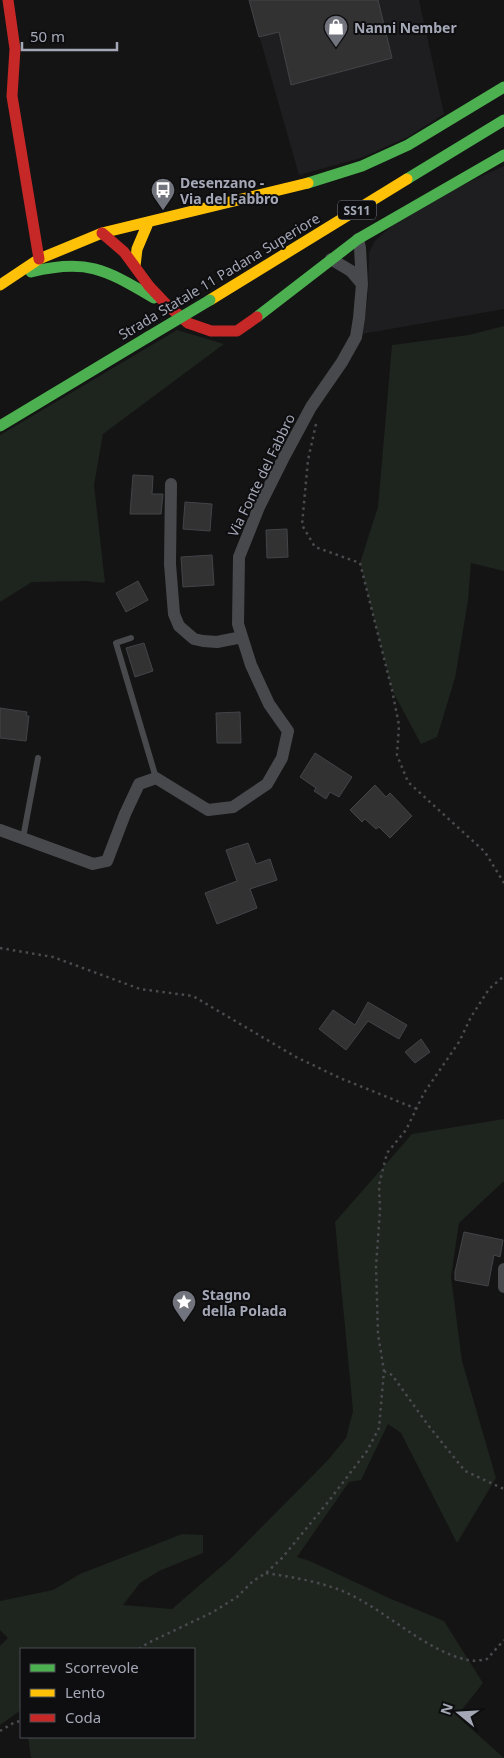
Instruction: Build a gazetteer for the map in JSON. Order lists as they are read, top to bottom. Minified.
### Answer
{"streets":{"main road":["SS11","Strada Statale 11 Padana Superiore"],"street":["Via Fonte del Fabbro"]},"places":{"shop":["Nanni Nember"],"bus stop":["Desenzano - Via del Fabbro"],"place":["Stagno della Polada"]},"legend":["Scorrevole","Lento","Coda"],"scale_bar":"50 m","north":"left"}
